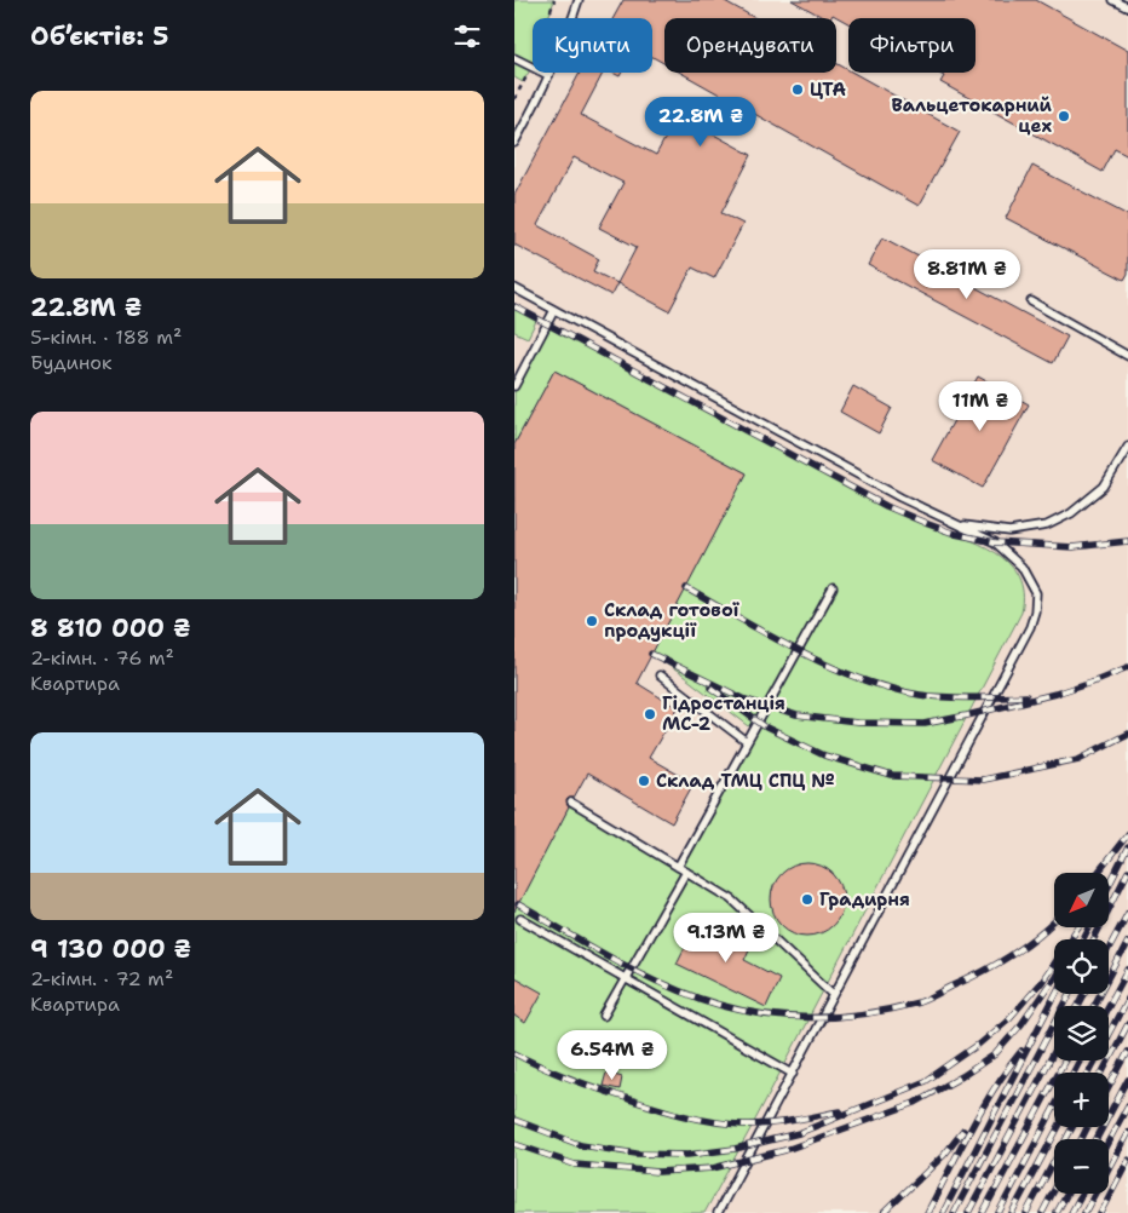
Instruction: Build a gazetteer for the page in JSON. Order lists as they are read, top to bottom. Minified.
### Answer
{"places":["ЦТА","Вальцетокарний цех","Склад готової продукції","Гідростанція МС-2","Склад ТМЦ СПЦ №","Градирня"],"north":"bottom left","page":{"heading":"Об’єктів: 5","chip":["Купити","Орендувати","Фільтри"],"list":[{"name":"22.8M ₴","note":"5-кімн. · 188 m² · Будинок"},{"name":"8 810 000 ₴","note":"2-кімн. · 76 m² · Квартира"},{"name":"9 130 000 ₴","note":"2-кімн. · 72 m² · Квартира"}],"price":["22.8M ₴","8.81M ₴","11M ₴","9.13M ₴","6.54M ₴"],"map_buttons":["+","−"]}}
